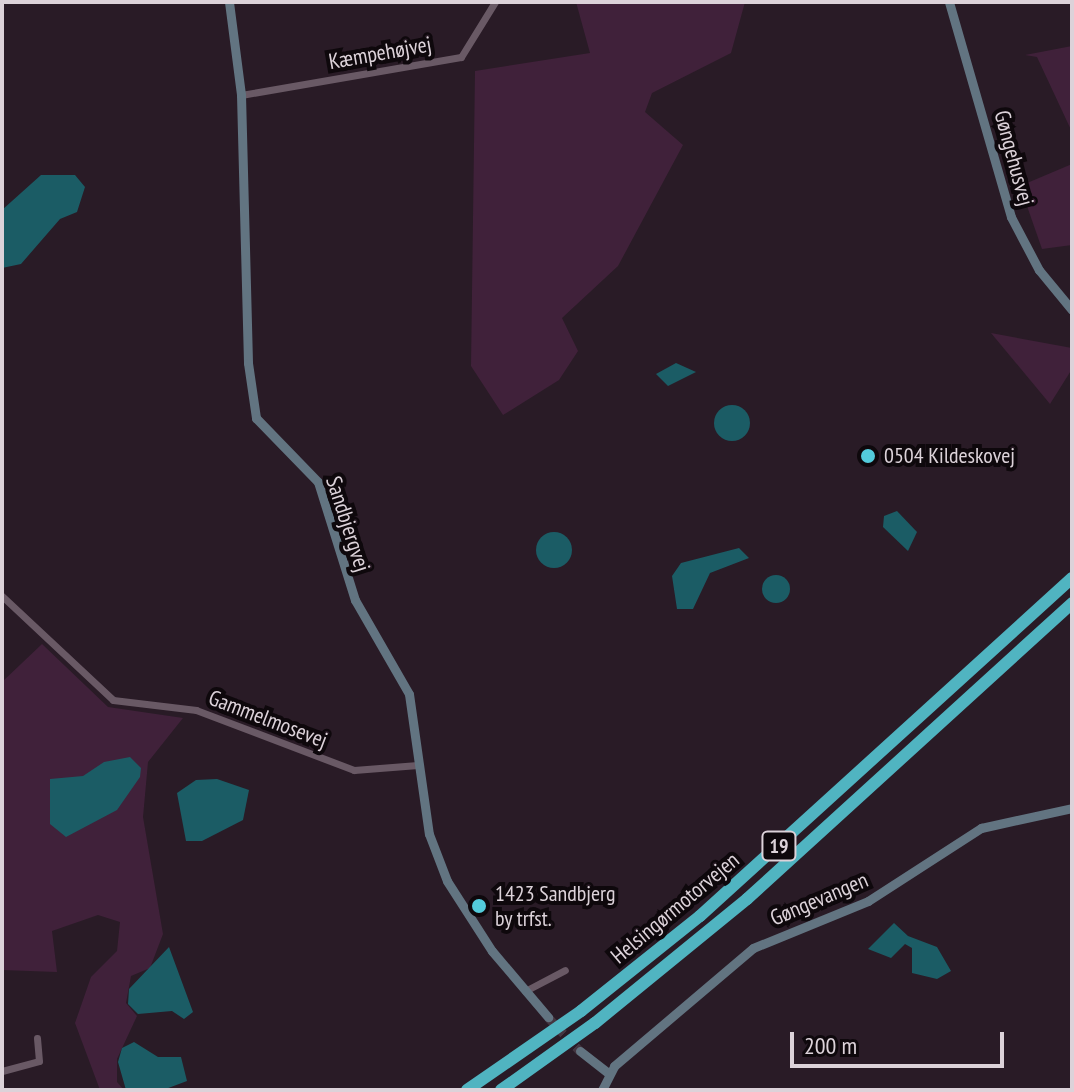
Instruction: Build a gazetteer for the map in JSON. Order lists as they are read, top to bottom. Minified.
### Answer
{"streets":{"highway":["19","Helsingørmotorvejen"],"street":["Kæmpehøjvej","Gøngehusvej","Sandbjergvej","Gammelmosevej","Gøngevangen"]},"crossings":[["Kæmpehøjvej","Sandbjergvej"],["Sandbjergvej","Gammelmosevej"]],"places":["0504 Kildeskovej","1423 Sandbjerg by trfst."],"scale_bar":"200 m"}
